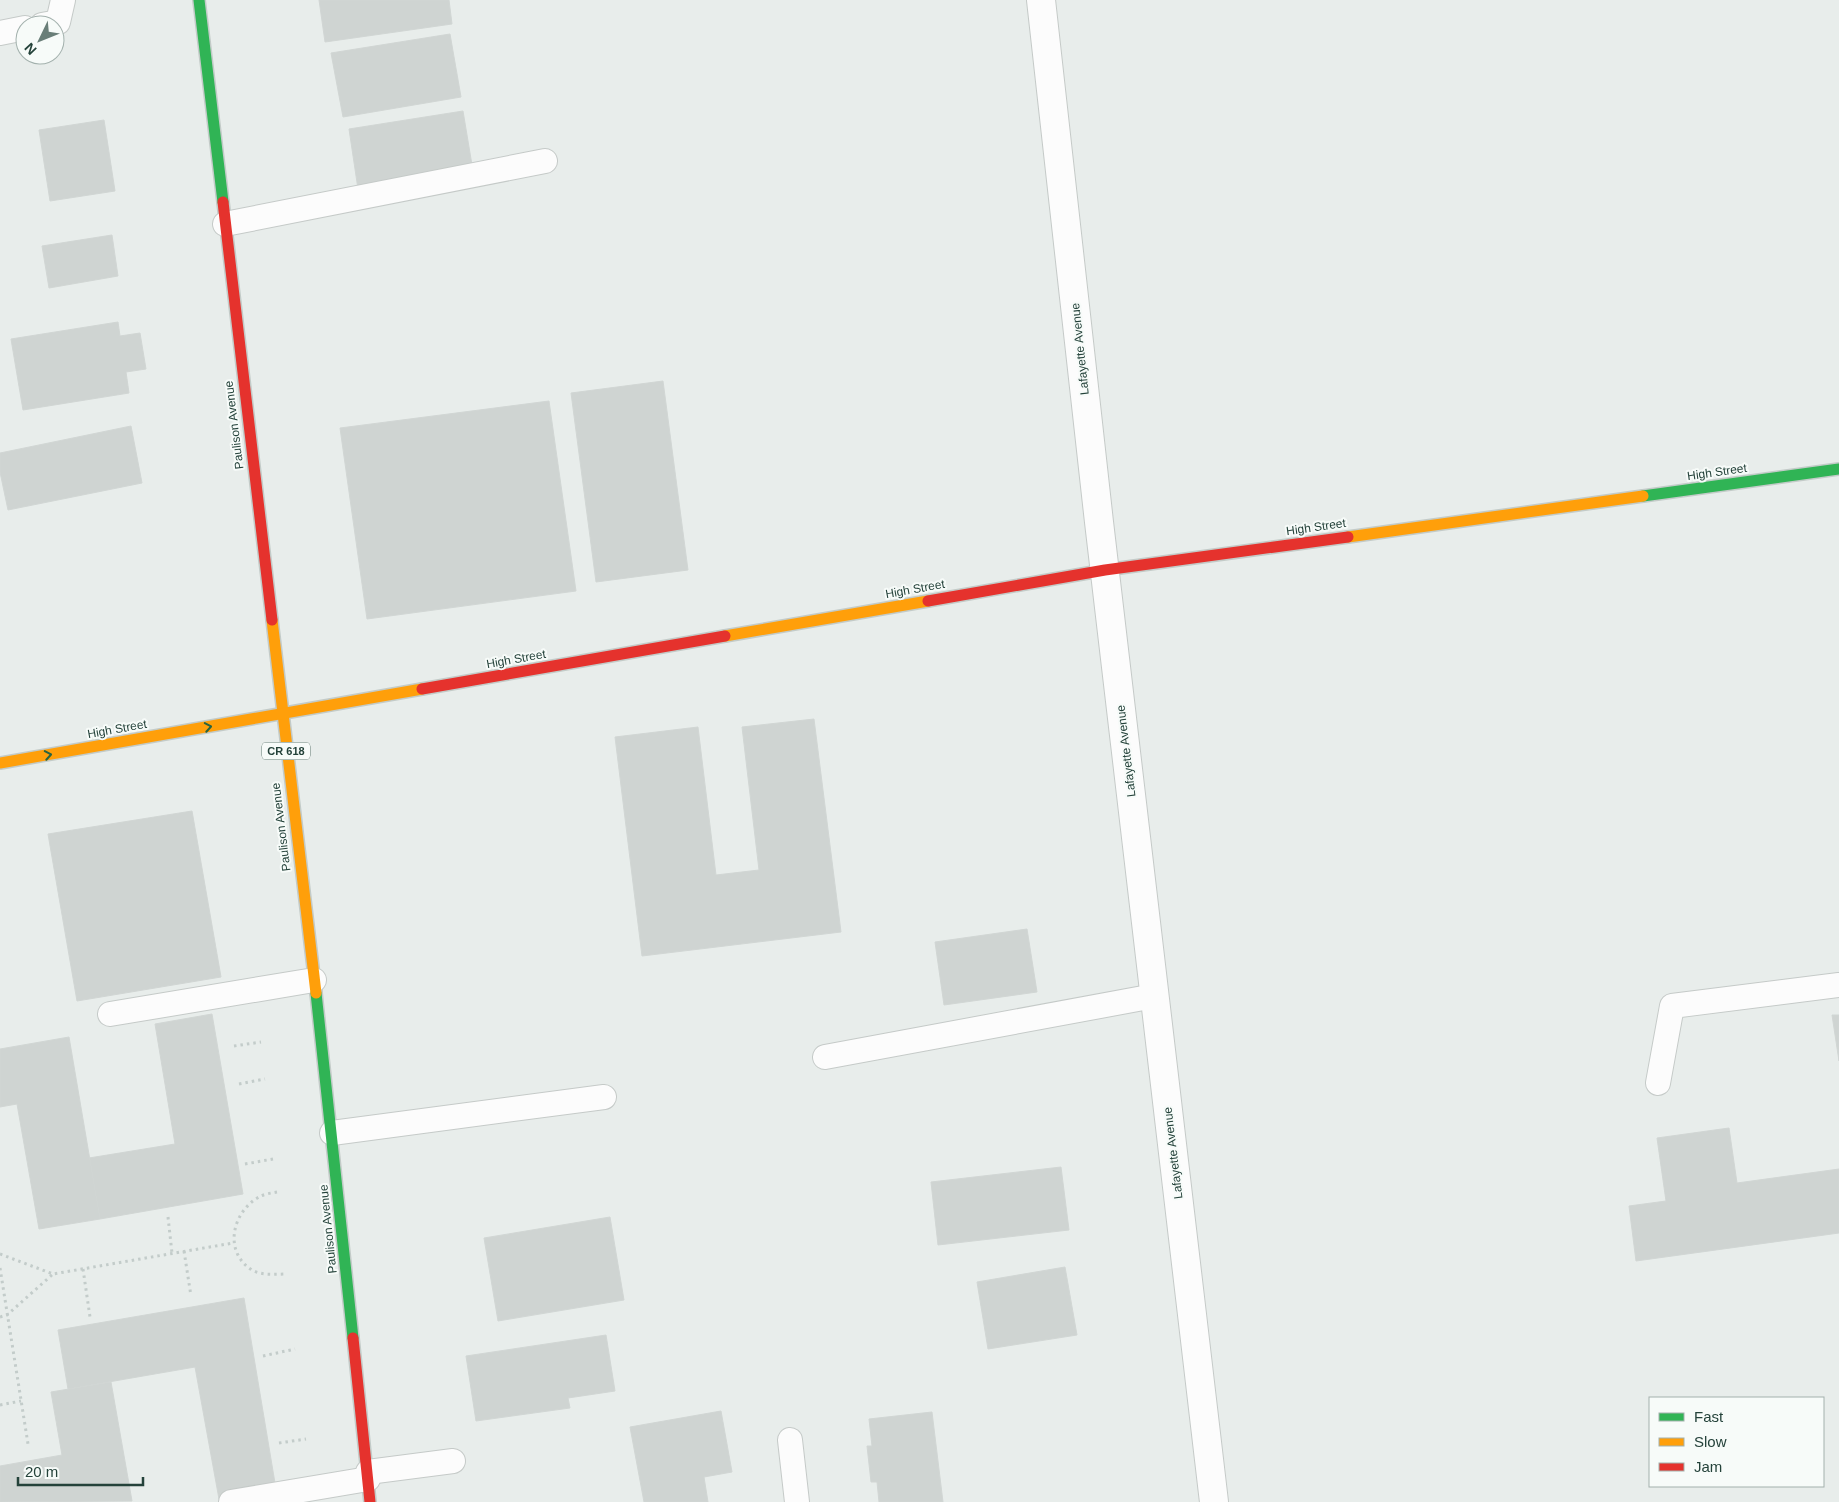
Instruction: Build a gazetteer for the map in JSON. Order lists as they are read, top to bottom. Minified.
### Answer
{"streets":{"street":["Lafayette Avenue","Paulison Avenue","High Street","CR 618"]},"crossings":[["Lafayette Avenue","High Street"],["Paulison Avenue","High Street"]],"legend":["Fast","Slow","Jam"],"scale_bar":"20 m","north":"bottom left"}
